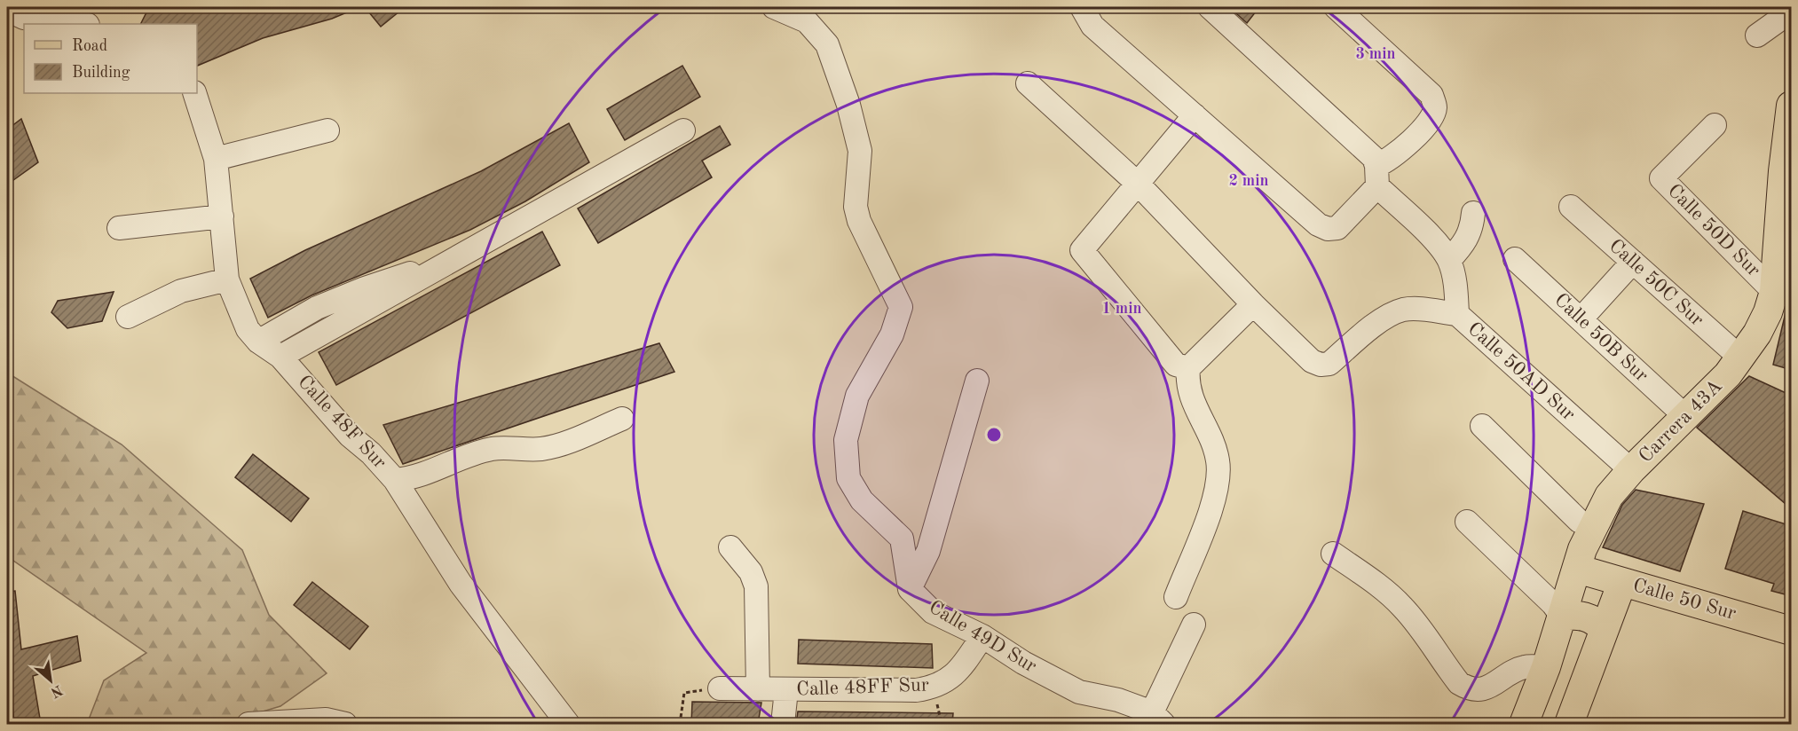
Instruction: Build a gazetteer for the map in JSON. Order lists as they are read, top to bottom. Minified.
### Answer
{"streets":{"main road":["Carrera 43A","Calle 50 Sur"],"street":["Calle 50D Sur","Calle 50C Sur","Calle 50B Sur","Calle 50AD Sur","Calle 48F Sur","Calle 49D Sur","Calle 48FF Sur"]},"crossings":[["Calle 50D Sur","Carrera 43A"],["Calle 50C Sur","Carrera 43A"],["Calle 50B Sur","Carrera 43A"],["Calle 50AD Sur","Carrera 43A"],["Carrera 43A","Calle 50 Sur"],["Calle 49D Sur","Calle 48FF Sur"]],"legend":["Road","Building"],"north":"bottom right","rings":["3 min","2 min","1 min"]}
